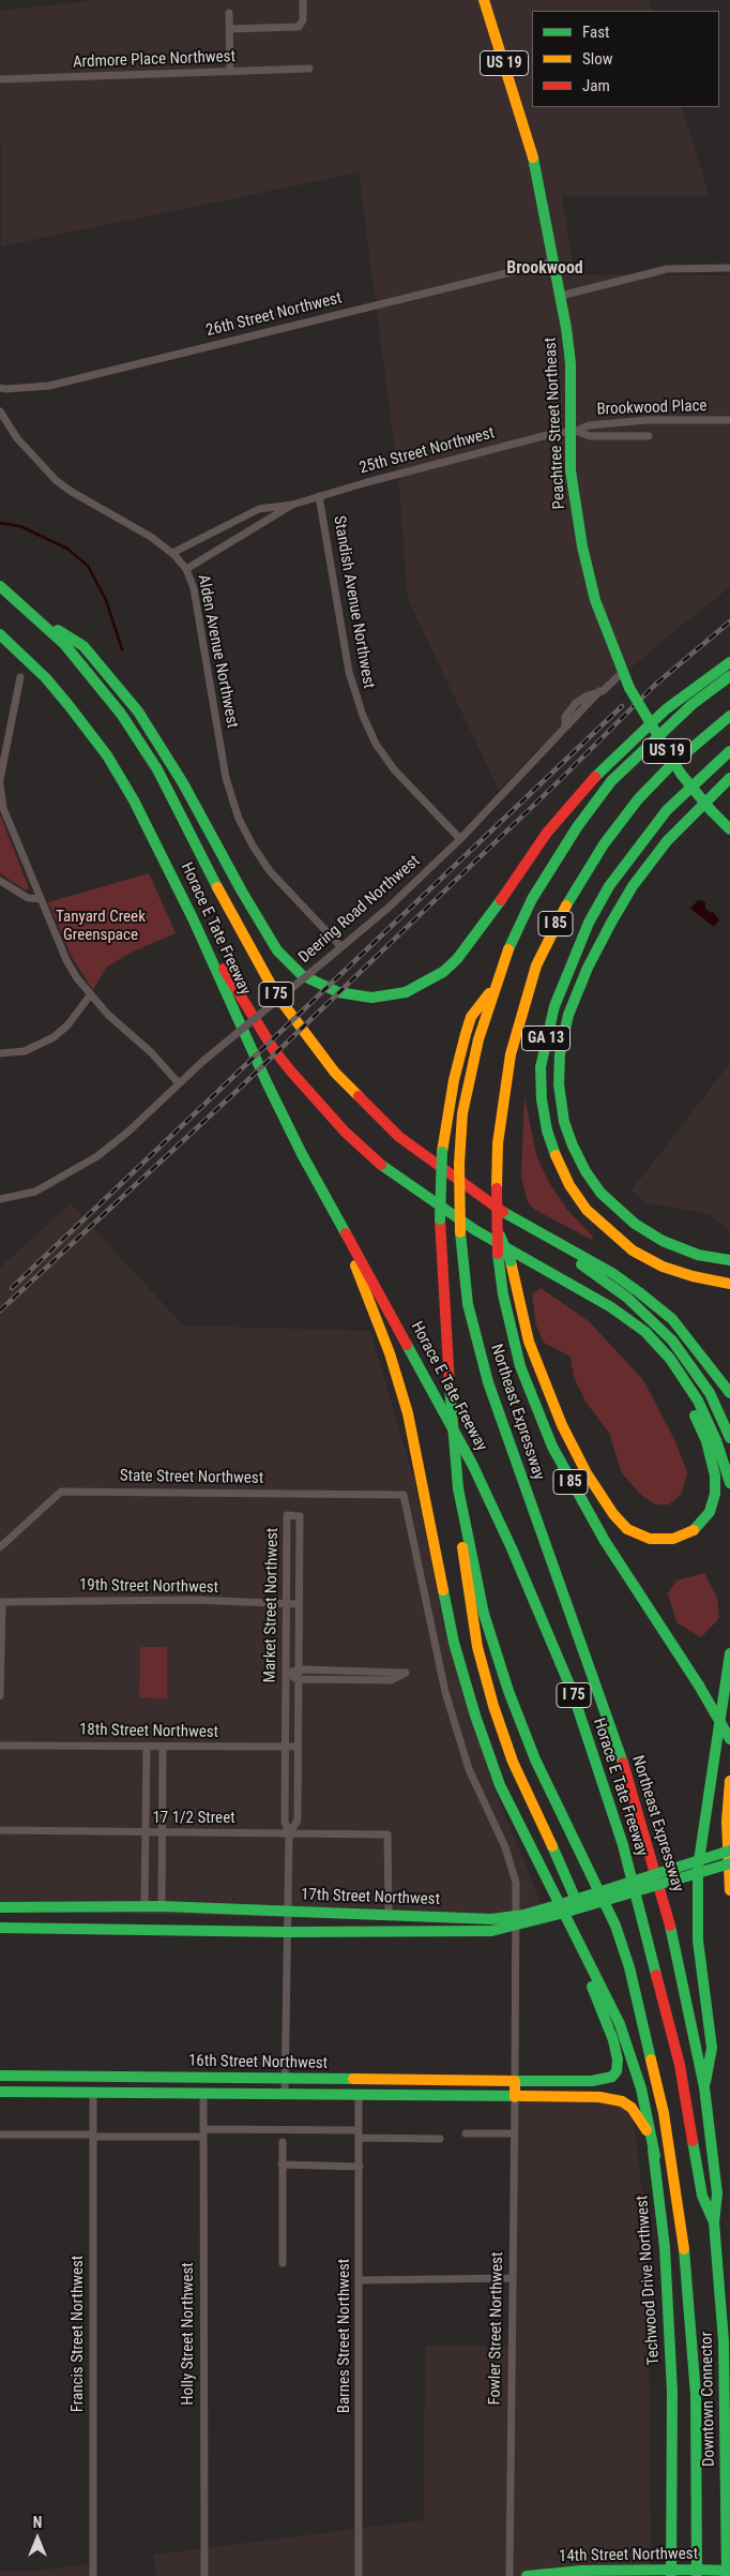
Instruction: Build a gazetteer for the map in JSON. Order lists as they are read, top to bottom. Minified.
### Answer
{"streets":{"main road":["US 19","Peachtree Street Northeast","I 85","Horace E Tate Freeway","I 75","GA 13","Northeast Expressway","17th Street Northwest","16th Street Northwest","Techwood Drive Northwest","Fowler Street Northwest","Downtown Connector","14th Street Northwest"],"street":["Ardmore Place Northwest","26th Street Northwest","Brookwood Place","25th Street Northwest","Standish Avenue Northwest","Alden Avenue Northwest","Deering Road Northwest","State Street Northwest","19th Street Northwest","Market Street Northwest","18th Street Northwest","17 1/2 Street","Francis Street Northwest","Holly Street Northwest","Barnes Street Northwest"]},"crossings":[["26th Street Northwest","Peachtree Street Northeast"],["Brookwood Place","Peachtree Street Northeast"],["Brookwood Place","25th Street Northwest"],["Peachtree Street Northeast","25th Street Northwest"],["Peachtree Street Northeast","Deering Road Northwest"],["25th Street Northwest","Standish Avenue Northwest"],["25th Street Northwest","Alden Avenue Northwest"],["Standish Avenue Northwest","Deering Road Northwest"],["Alden Avenue Northwest","Deering Road Northwest"],["Horace E Tate Freeway","Northeast Expressway"],["Horace E Tate Freeway","Downtown Connector"],["Northeast Expressway","Downtown Connector"],["State Street Northwest","16th Street Northwest"],["State Street Northwest","Fowler Street Northwest"],["19th Street Northwest","Market Street Northwest"],["Market Street Northwest","18th Street Northwest"],["Market Street Northwest","17 1/2 Street"],["Market Street Northwest","17th Street Northwest"],["Market Street Northwest","16th Street Northwest"],["17 1/2 Street","17th Street Northwest"],["16th Street Northwest","Techwood Drive Northwest"],["16th Street Northwest","Fowler Street Northwest"],["16th Street Northwest","Francis Street Northwest"],["16th Street Northwest","Holly Street Northwest"],["16th Street Northwest","Barnes Street Northwest"],["Techwood Drive Northwest","Fowler Street Northwest"],["Techwood Drive Northwest","14th Street Northwest"]],"districts":["Brookwood"],"parks":["Tanyard Creek Greenspace"],"legend":["Fast","Slow","Jam"],"north":"top"}
